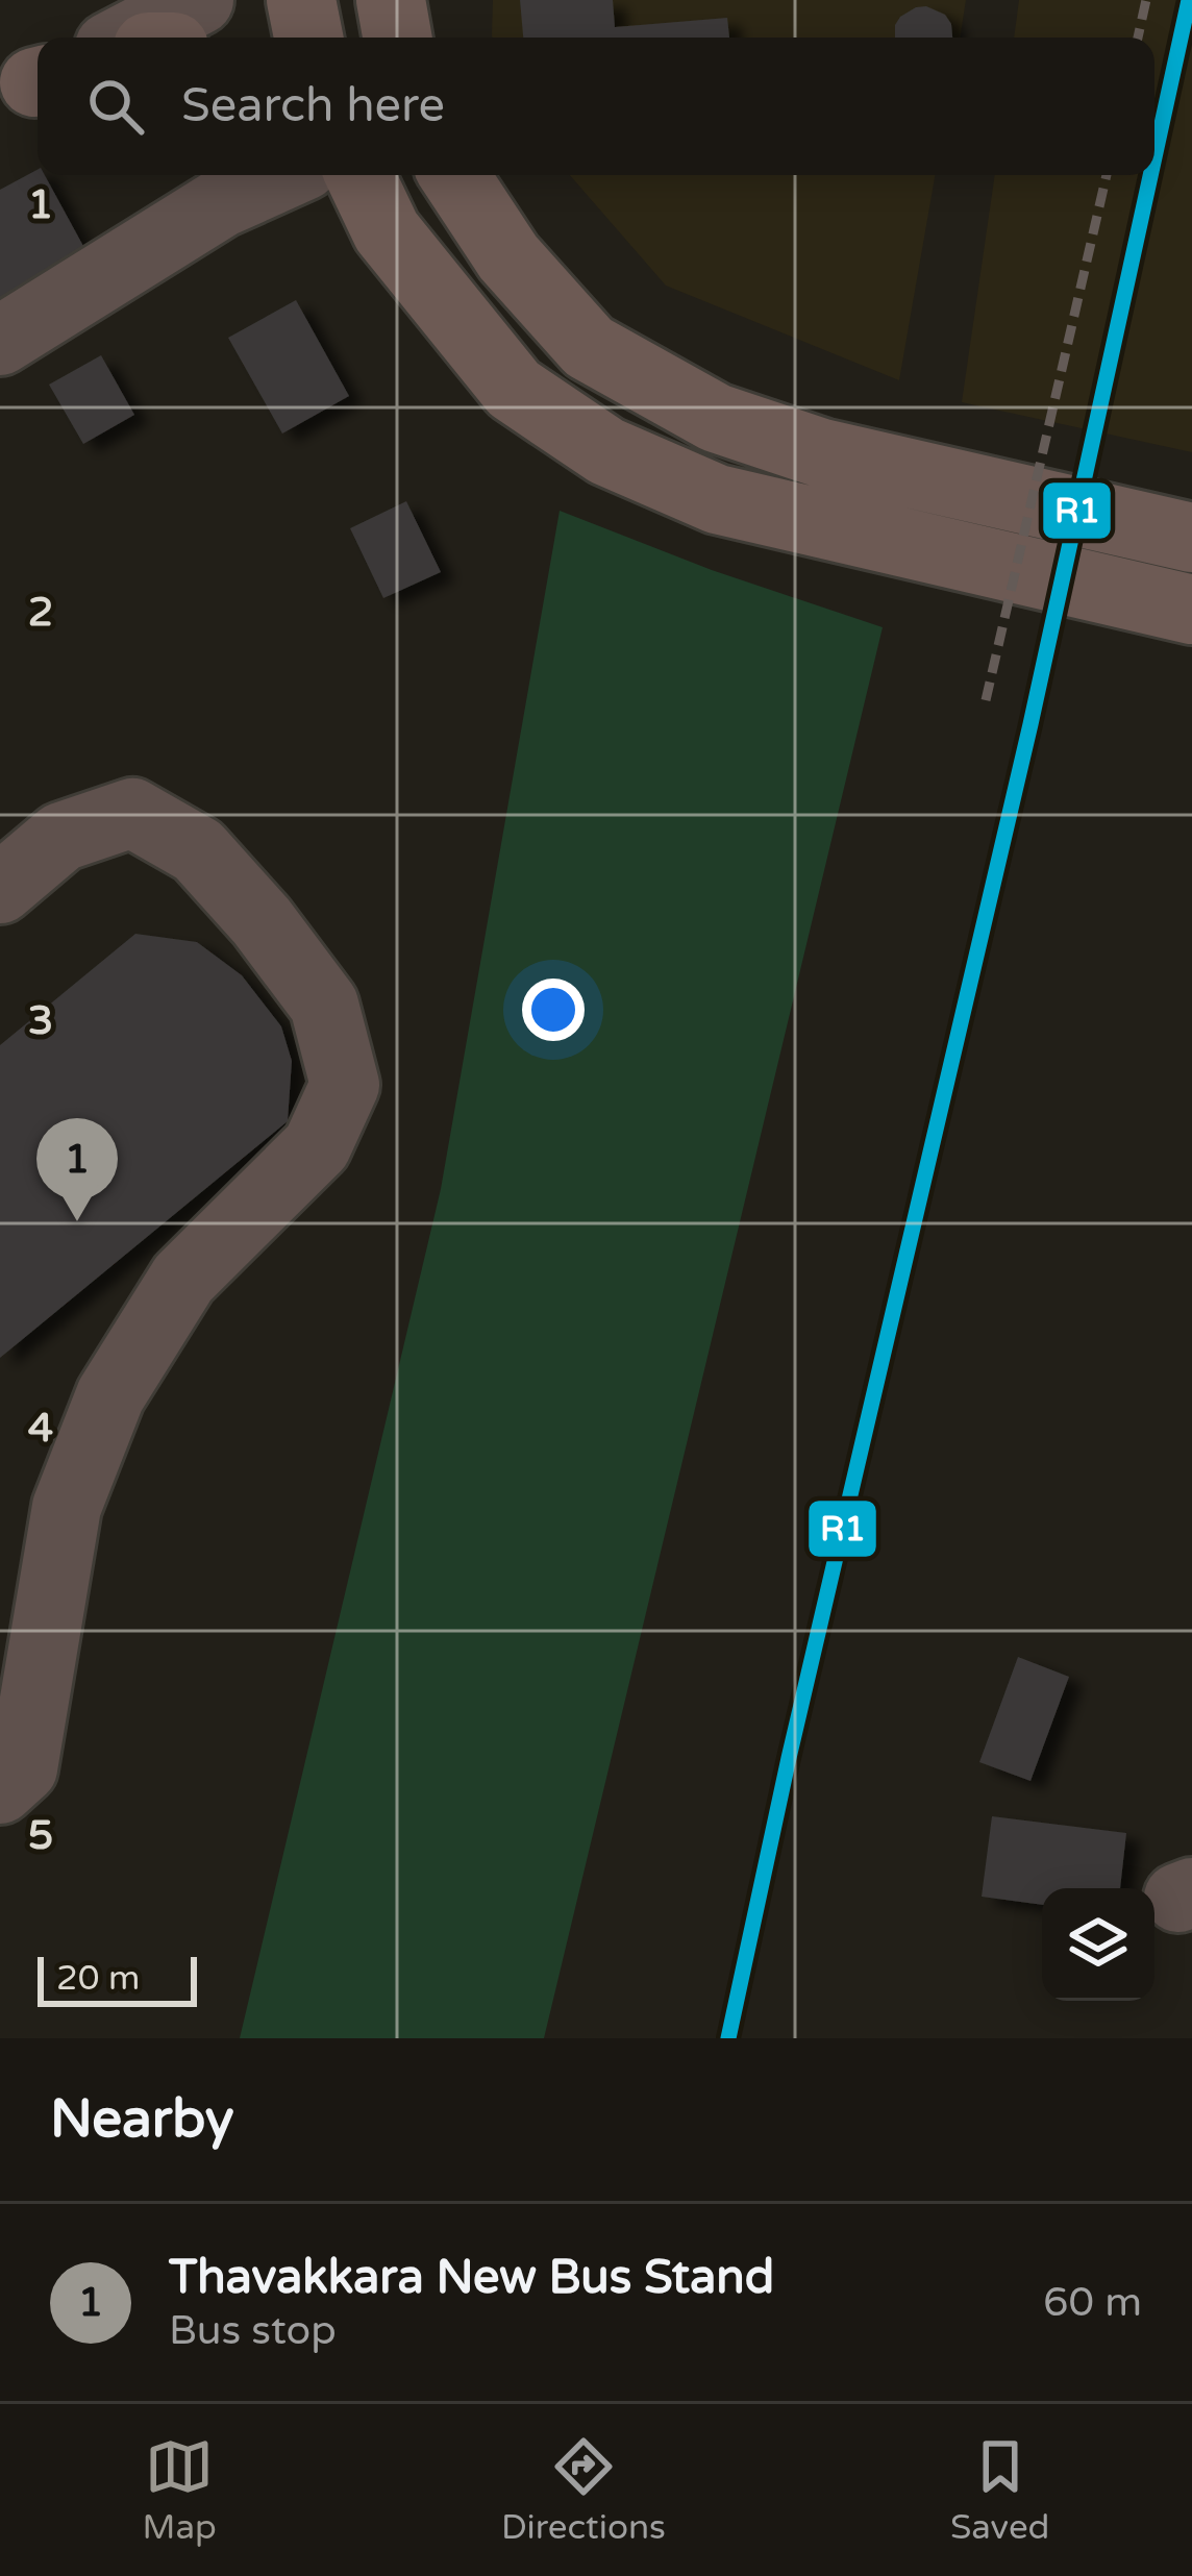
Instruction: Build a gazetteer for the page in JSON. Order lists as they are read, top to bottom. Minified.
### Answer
{"lines":["transit line R1"],"scale_bar":"20 m","page":{"search":"Search here","pins":"1","scale":"20 m","heading":"Nearby","list":[{"mark":"1","name":"Thavakkara New Bus Stand","note":"Bus stop","value":"60 m"}],"nav":["Map","Directions","Saved"]},"grid":{"rows":["1","2","3","4","5"]}}
